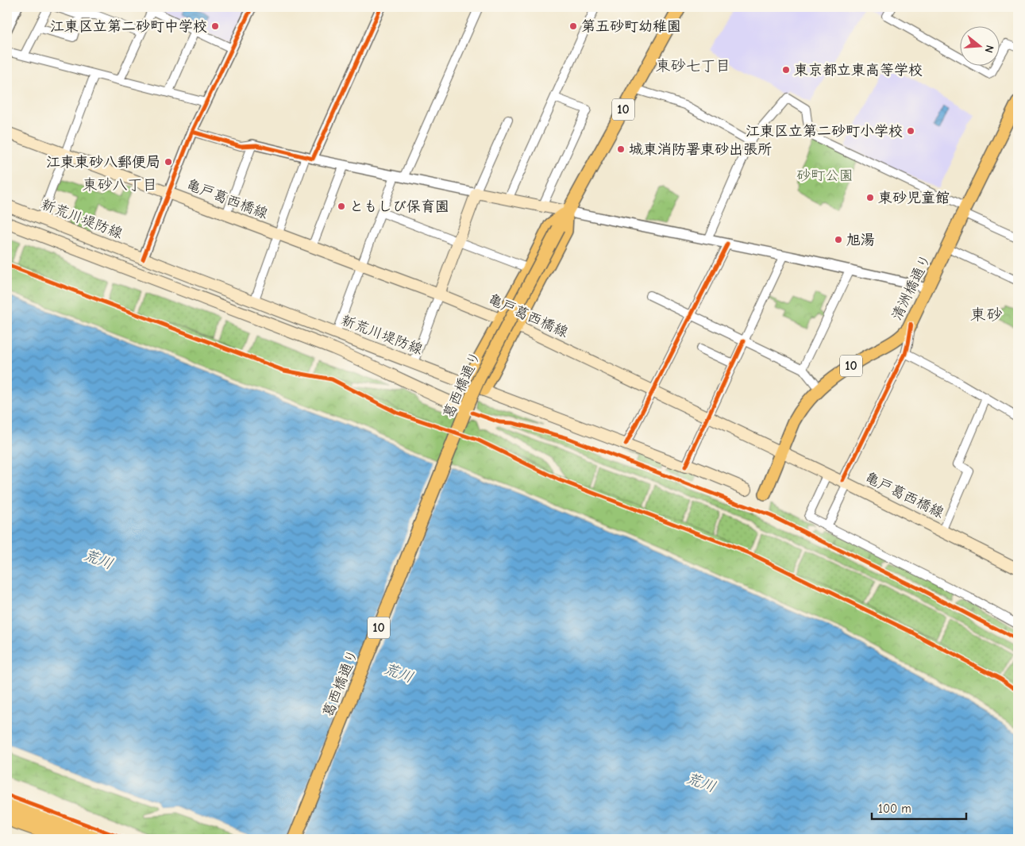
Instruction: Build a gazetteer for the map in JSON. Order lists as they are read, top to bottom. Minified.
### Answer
{"streets":{"main road":["10","亀戸葛西橋線","新荒川堤防線","清洲橋通り","葛西橋通り"]},"crossings":[["10","亀戸葛西橋線"],["10","新荒川堤防線"],["10","葛西橋通り"],["亀戸葛西橋線","清洲橋通り"]],"districts":["東砂七丁目","東砂八丁目","東砂"],"water":["荒川"],"parks":["砂町公園"],"places":["江東区立第二砂町中学校","第五砂町幼稚園","東京都立東高等学校","江東区立第二砂町小学校","城東消防署東砂出張所","江東東砂八郵便局","東砂児童館","ともしび保育園","旭湯"],"scale_bar":"100 m","north":"right"}
